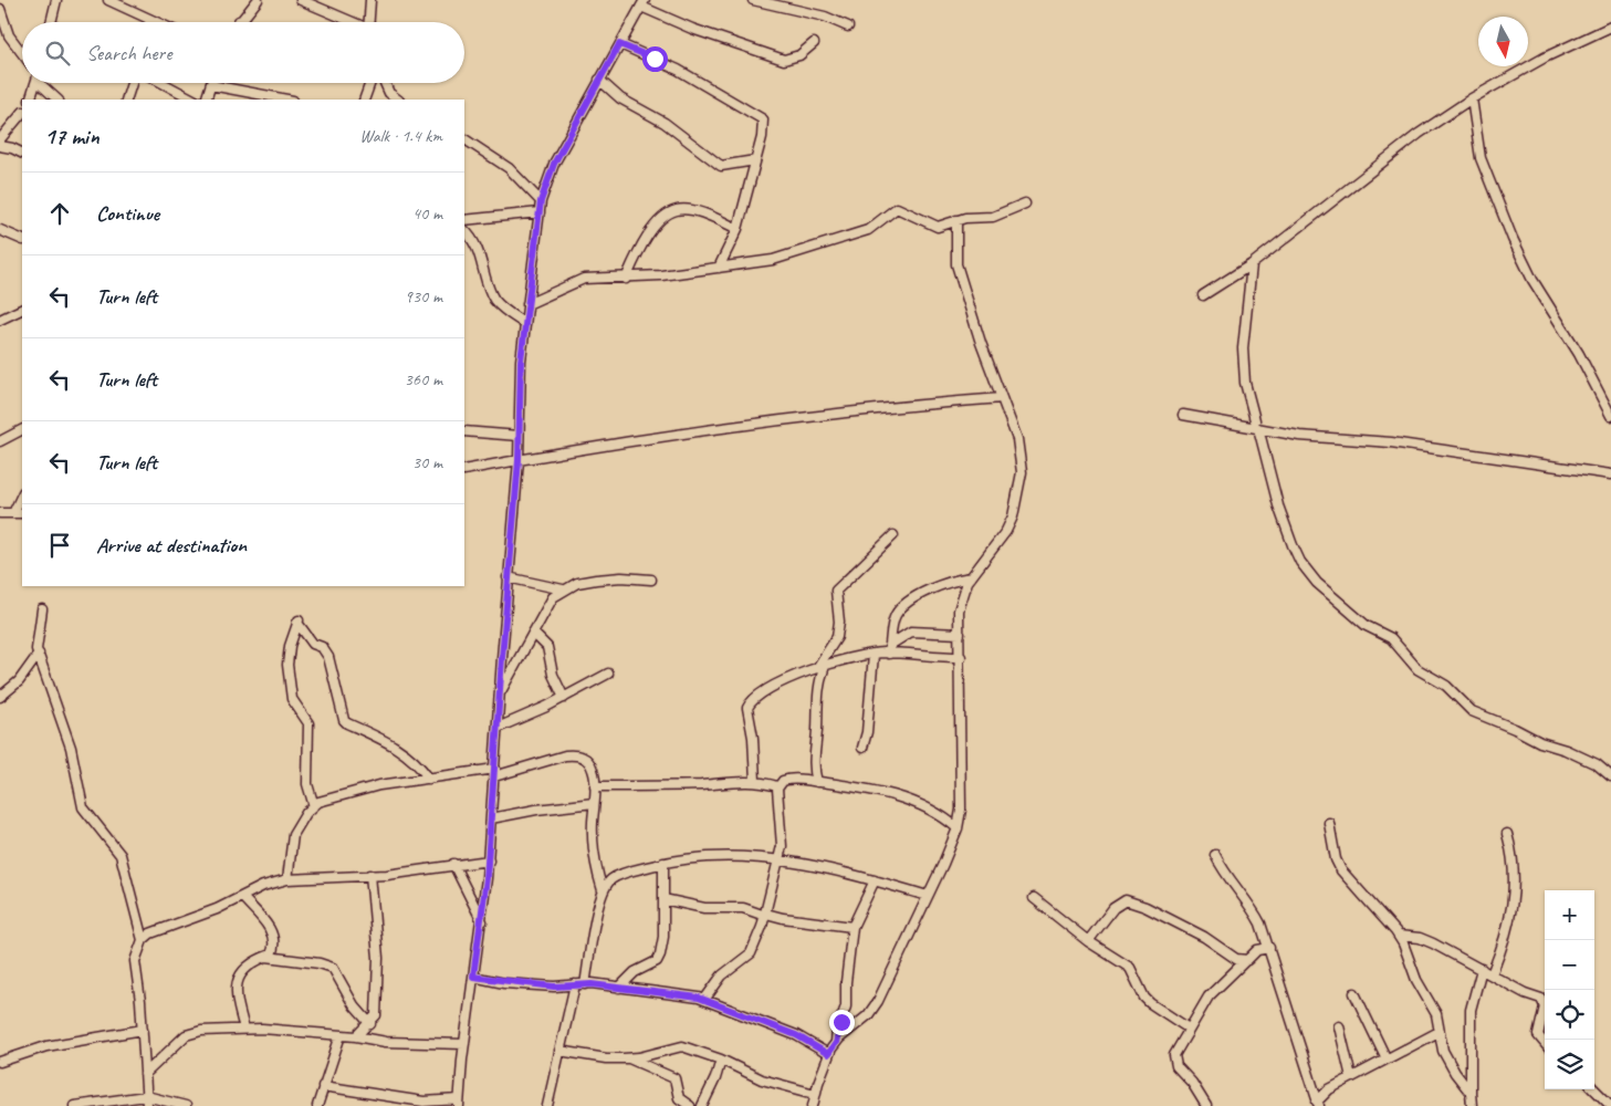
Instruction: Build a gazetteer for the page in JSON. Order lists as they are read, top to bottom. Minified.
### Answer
{"north":"bottom","page":{"search":"Search here","heading":["17 min","Walk · 1.4 km"],"list":[["Continue","40 m"],["Turn left","930 m"],["Turn left","360 m"],["Turn left","30 m"],"Arrive at destination"],"map_buttons":["+","−"]}}
